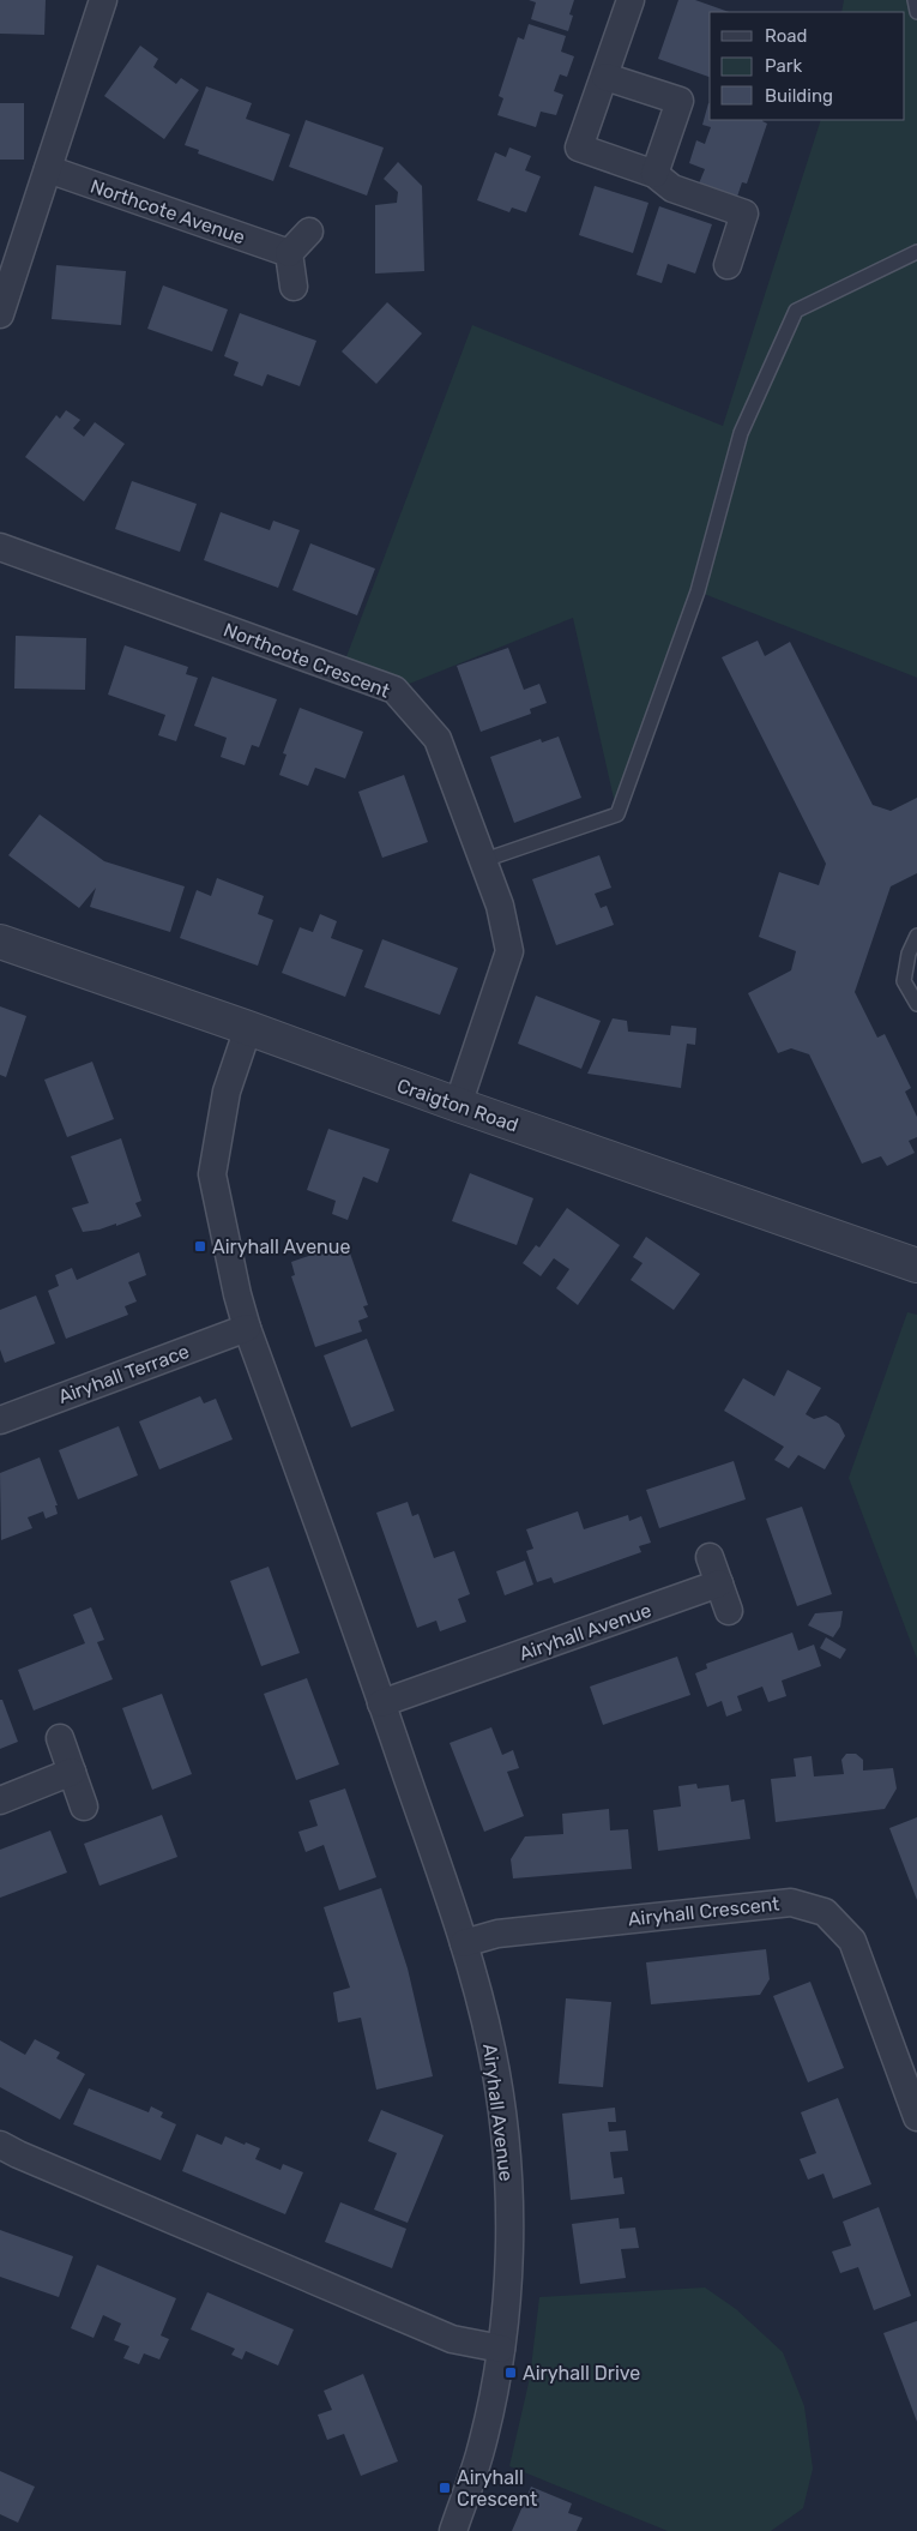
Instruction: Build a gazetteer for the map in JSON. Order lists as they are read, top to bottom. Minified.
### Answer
{"streets":{"street":["Northcote Avenue","Northcote Crescent","Craigton Road","Airyhall Terrace","Airyhall Avenue","Airyhall Crescent"]},"crossings":[["Northcote Crescent","Craigton Road"],["Craigton Road","Airyhall Avenue"],["Airyhall Terrace","Airyhall Avenue"],["Airyhall Avenue","Airyhall Crescent"]],"places":{"transit":["Airyhall Avenue","Airyhall Drive","Airyhall Crescent"]},"legend":["Road","Park","Building"]}
